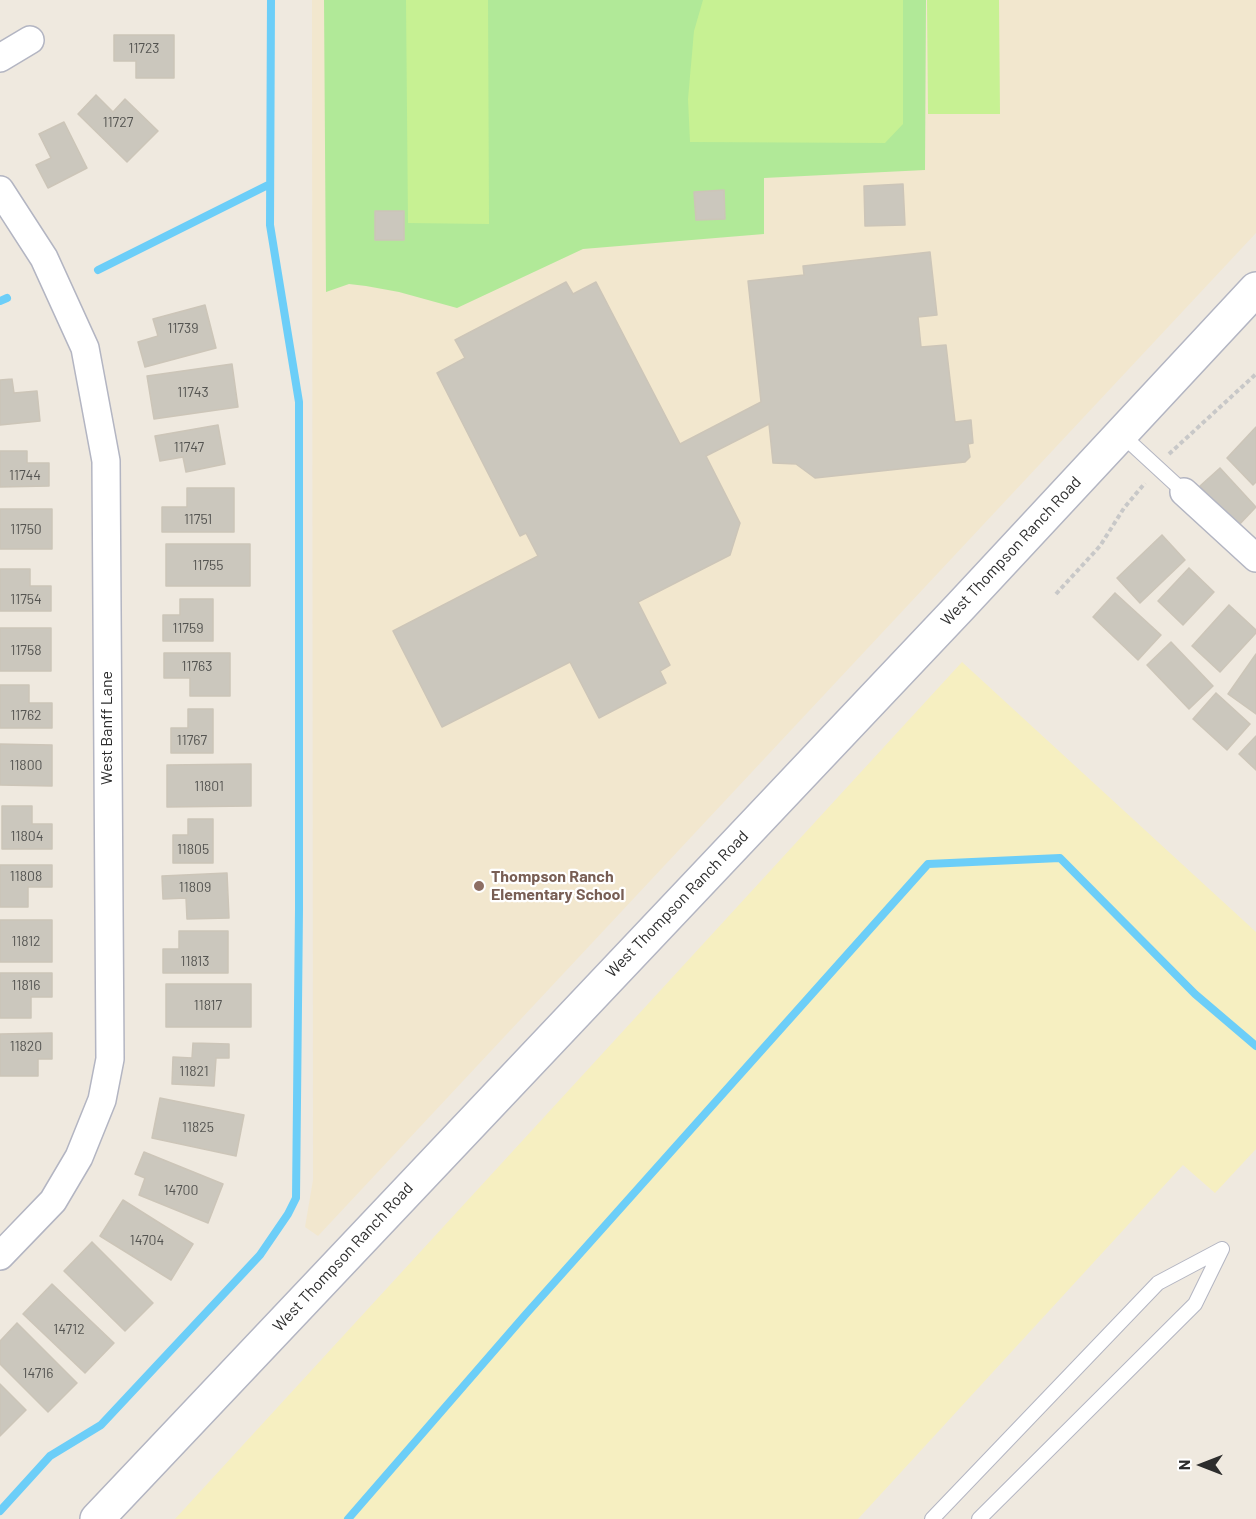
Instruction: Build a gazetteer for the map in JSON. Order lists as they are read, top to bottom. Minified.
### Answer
{"streets":{"main road":["West Thompson Ranch Road"],"street":["West Banff Lane"]},"places":["Thompson Ranch Elementary School"],"house_numbers":["11723","11727","11739","11743","11747","11744","11751","11750","11755","11754","11759","11758","11763","11762","11767","11800","11801","11804","11805","11808","11809","11812","11813","11816","11817","11820","11821","11825","14700","14704","14712","14716"],"north":"left"}
